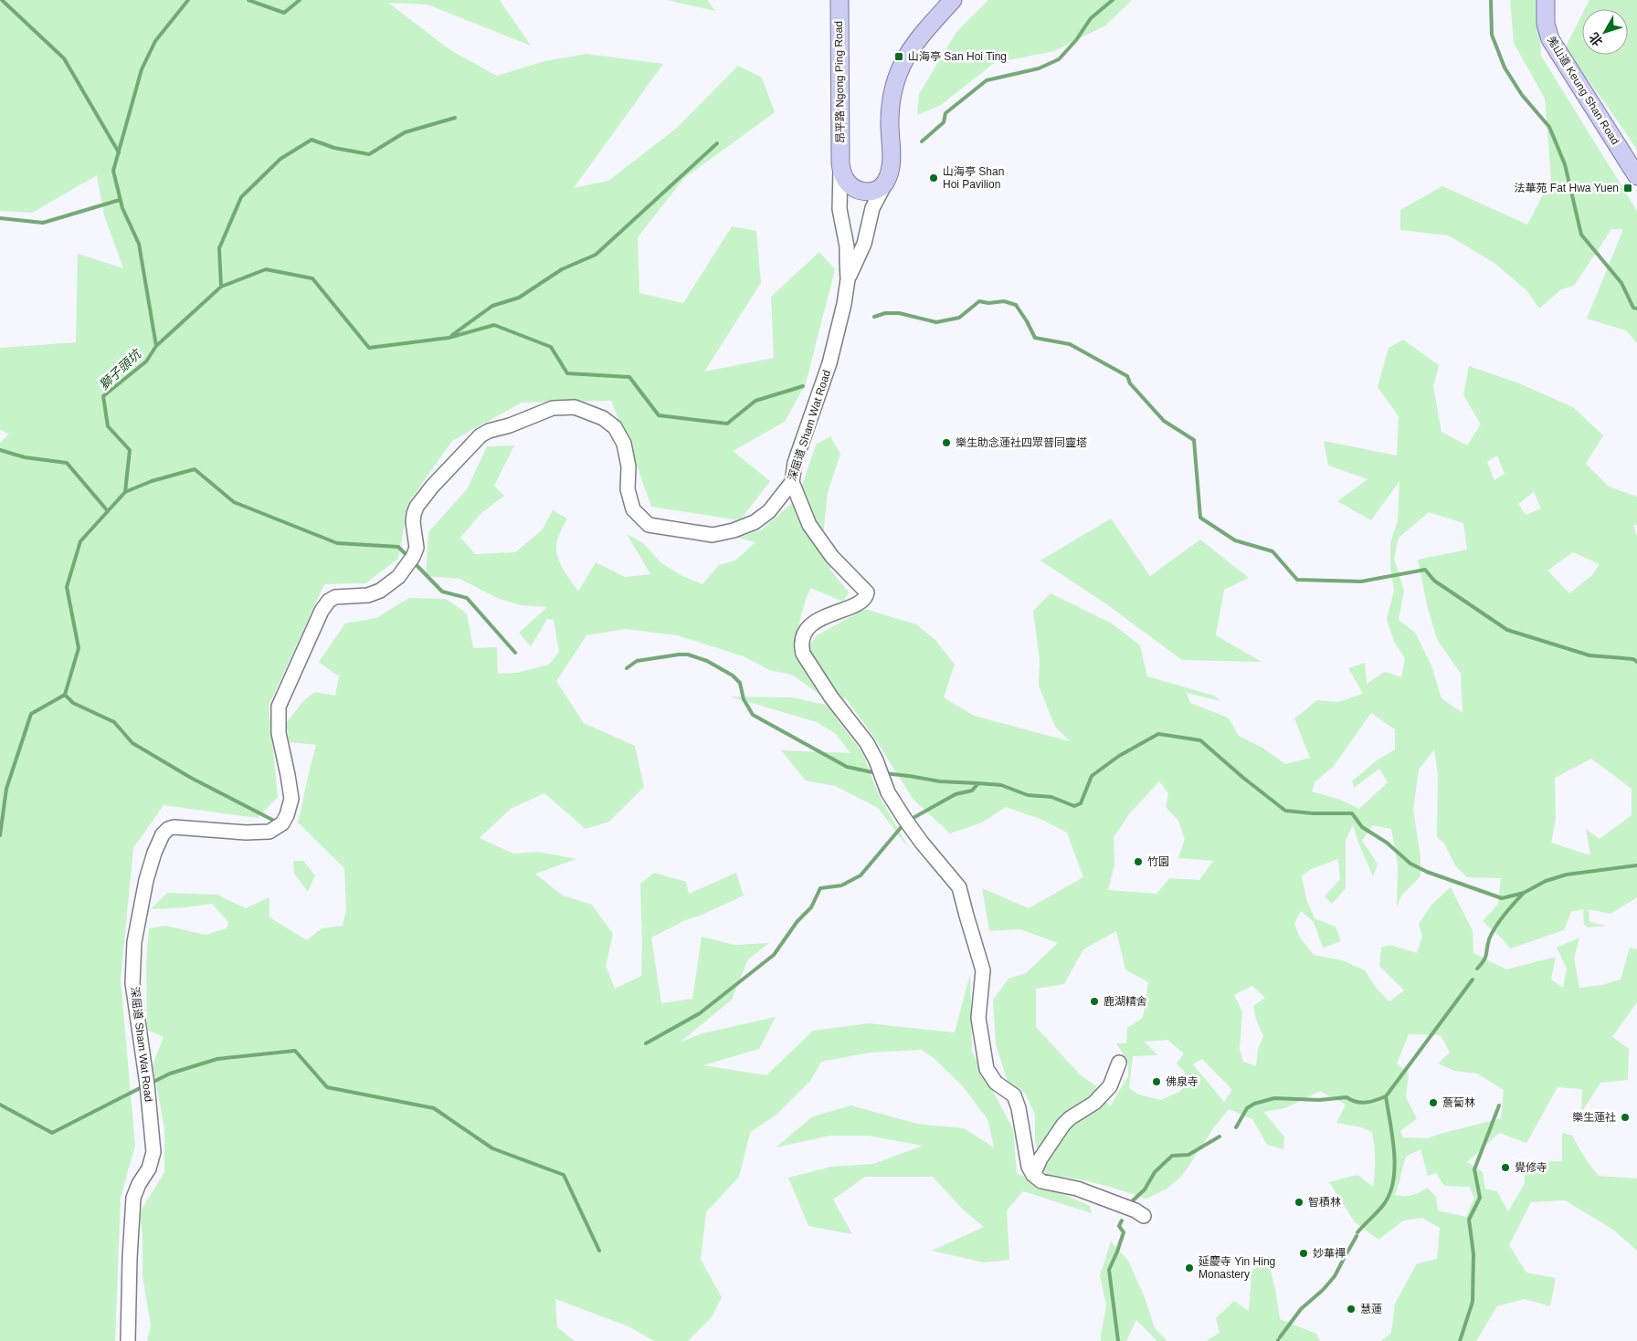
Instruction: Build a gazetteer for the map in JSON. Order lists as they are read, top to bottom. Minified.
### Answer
{"streets":{"main road":["昂平路 Ngong Ping Road","羗山道 Keung Shan Road","深屈道 Sham Wat Road"]},"crossings":[["昂平路 Ngong Ping Road","深屈道 Sham Wat Road"]],"water":["獅子頭坑"],"places":{"transit":["山海亭 San Hoi Ting","法華苑 Fat Hwa Yuen"],"other":["山海亭 Shan Hoi Pavilion","樂生助念蓮社四眾普同靈塔","竹園","鹿湖精舍","佛泉寺","薝蔔林","樂生蓮社","覺修寺","智積林","妙華禪","延慶寺 Yin Hing Monastery","慧蓮"]},"north":"bottom left"}
